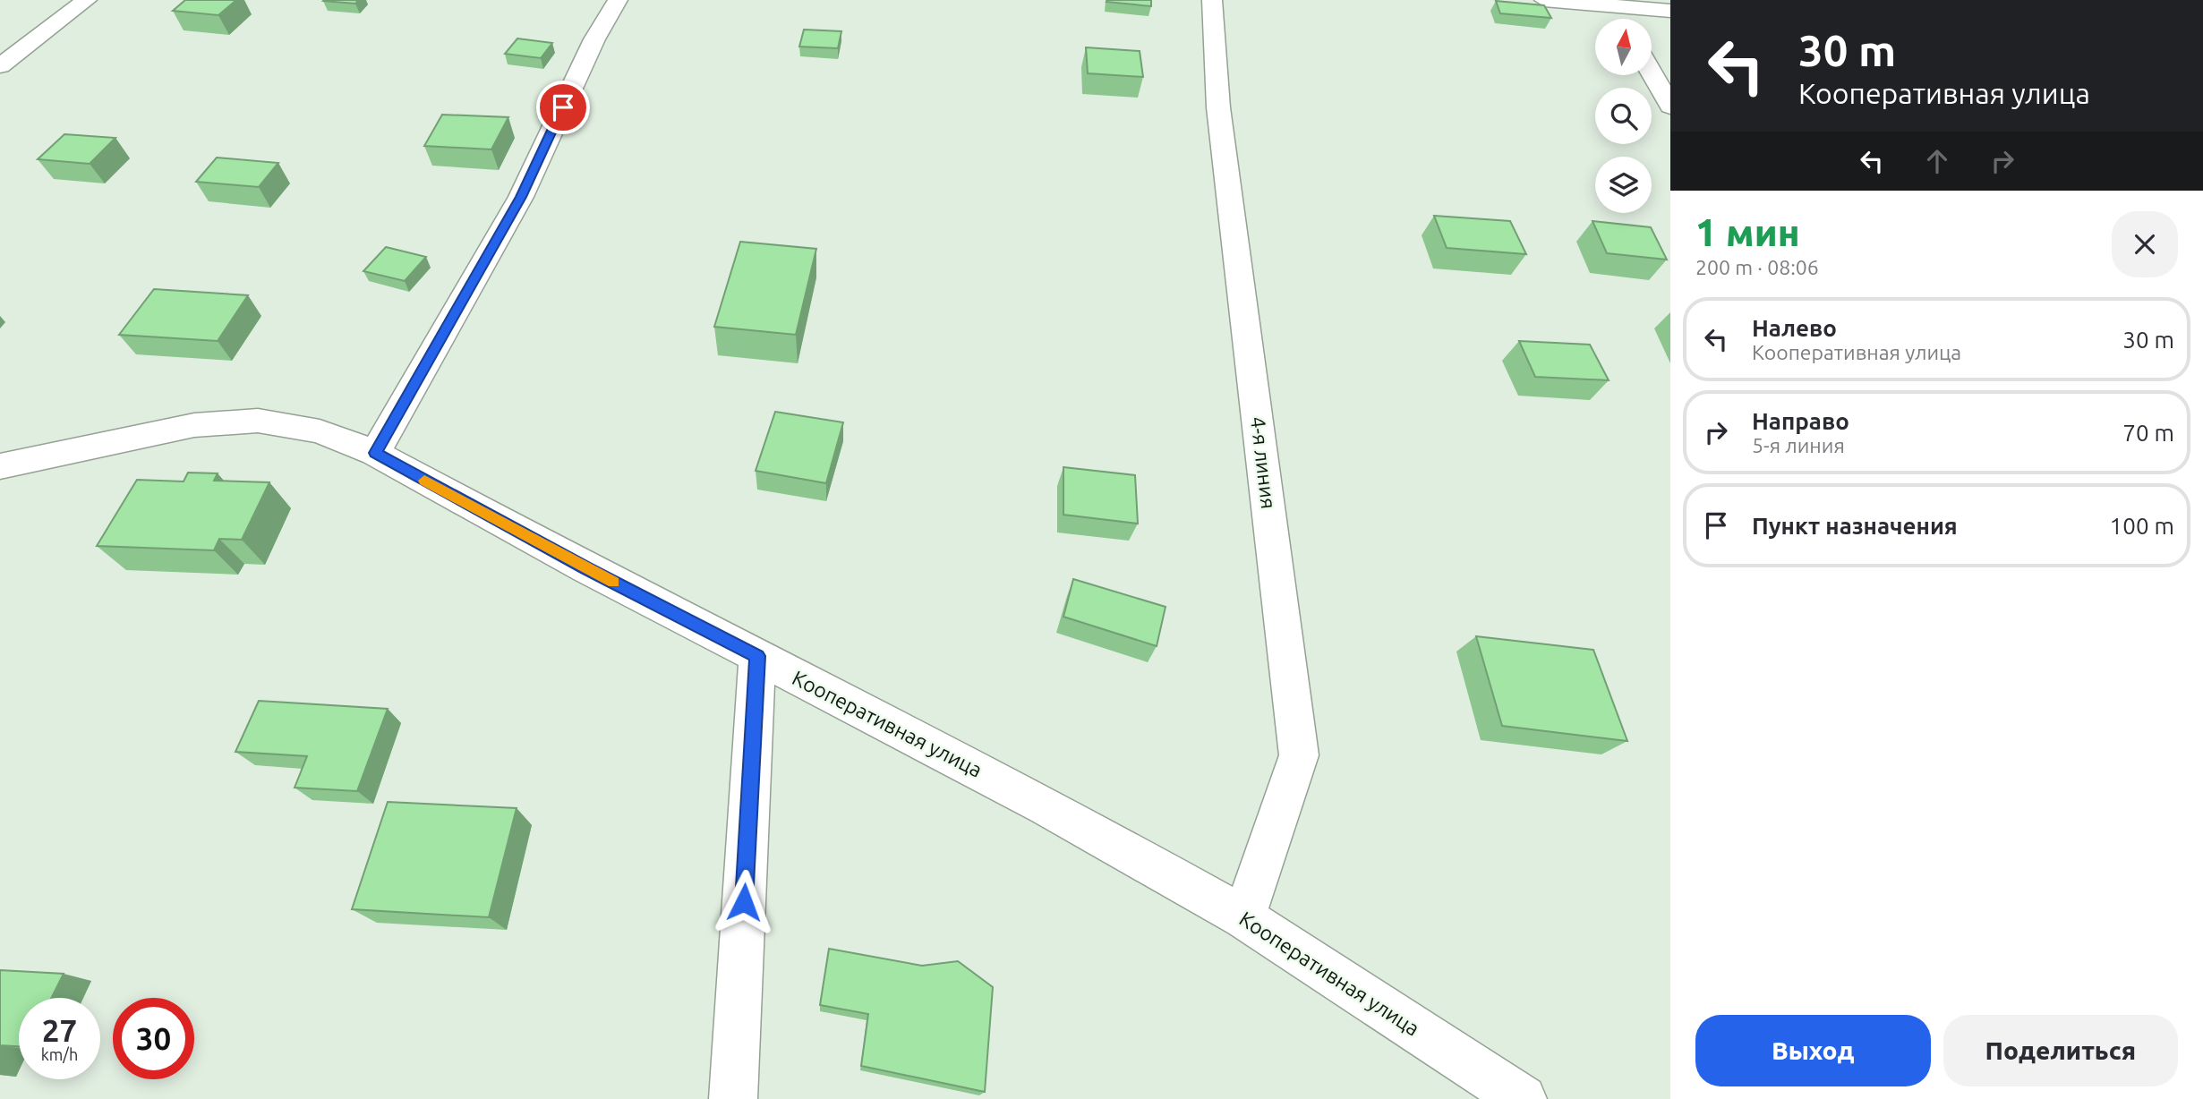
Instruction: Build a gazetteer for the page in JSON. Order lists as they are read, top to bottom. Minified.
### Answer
{"streets":{"street":["4-я линия","Кооперативная улица"]},"crossings":[["4-я линия","Кооперативная улица"]],"north":"top","page":{"turn":["30 m","Кооперативная улица"],"heading":["1 мин","200 m · 08:06"],"list":[{"name":"Налево","note":"Кооперативная улица","value":"30 m"},{"name":"Направо","note":"5-я линия","value":"70 m"},{"name":"Пункт назначения","value":"100 m"}],"speed":"27 km/h","limit":"30","buttons":["Выход","Поделиться"]}}
